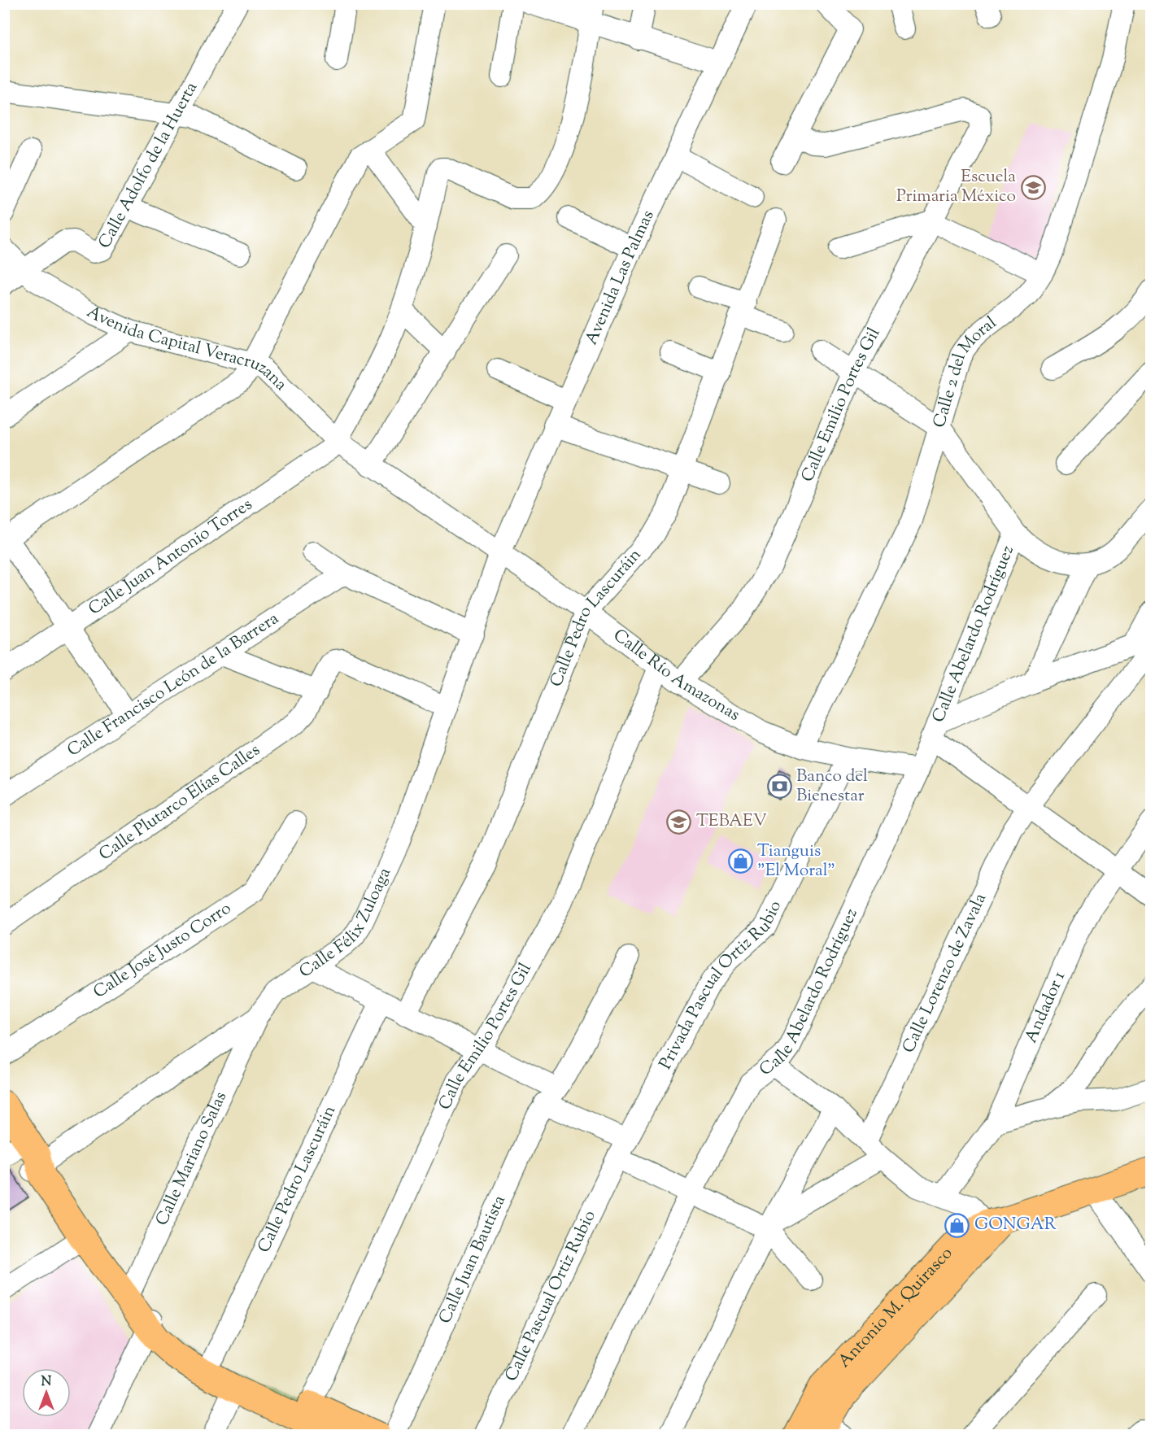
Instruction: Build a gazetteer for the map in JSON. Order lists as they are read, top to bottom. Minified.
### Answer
{"streets":{"main road":["Antonio M. Quirasco"],"street":["Calle Adolfo de la Huerta","Avenida Las Palmas","Avenida Capital Veracruzana","Calle 2 del Moral","Calle Emilio Portes Gil","Calle Juan Antonio Torres","Calle Pedro Lascuráin","Calle Abelardo Rodríguez","Calle Río Amazonas","Calle Francisco León de la Barrera","Calle Plutarco Elías Calles","Calle Félix Zuloaga","Calle José Justo Corro","Calle Lorenzo de Zavala","Privada Pascual Ortiz Rubio","Andador 1","Calle Mariano Salas","Calle Juan Bautista","Calle Pascual Ortiz Rubio"]},"crossings":[["Calle Adolfo de la Huerta","Avenida Capital Veracruzana"],["Avenida Las Palmas","Calle Río Amazonas"],["Avenida Las Palmas","Calle Félix Zuloaga"],["Avenida Capital Veracruzana","Calle Juan Antonio Torres"],["Avenida Capital Veracruzana","Calle Río Amazonas"],["Calle 2 del Moral","Calle Río Amazonas"],["Calle Emilio Portes Gil","Calle Río Amazonas"],["Calle Juan Antonio Torres","Calle Río Amazonas"],["Calle Pedro Lascuráin","Calle Río Amazonas"],["Calle Abelardo Rodríguez","Calle Río Amazonas"],["Calle Río Amazonas","Calle Félix Zuloaga"],["Calle Río Amazonas","Privada Pascual Ortiz Rubio"],["Calle Plutarco Elías Calles","Calle Félix Zuloaga"],["Calle Félix Zuloaga","Calle Mariano Salas"],["Privada Pascual Ortiz Rubio","Calle Pascual Ortiz Rubio"]],"places":{"school or university":["Escuela Primaria México","TEBAEV"],"bank":["Banco del Bienestar"],"shop":["Tianguis \"El Moral\"","GONGAR"]},"north":"top"}
